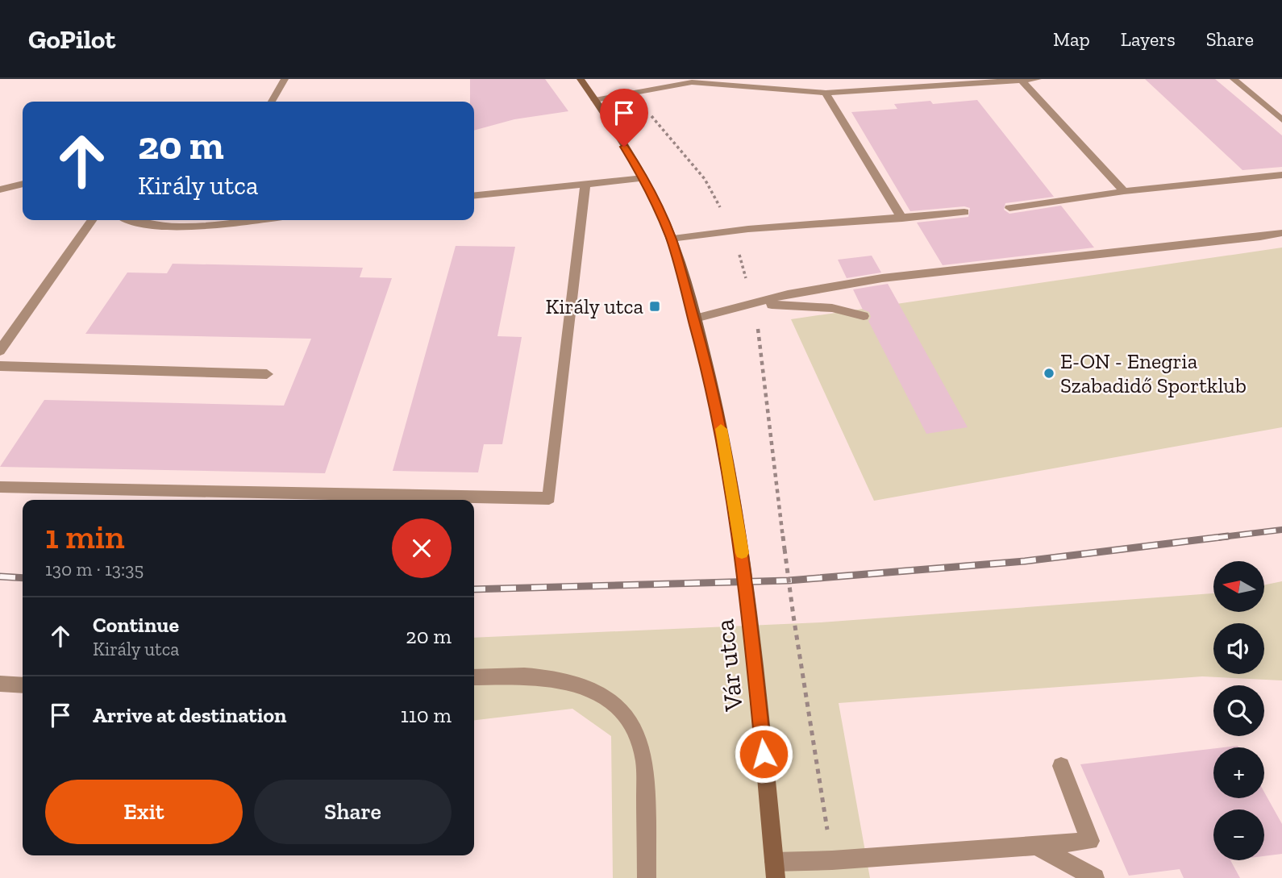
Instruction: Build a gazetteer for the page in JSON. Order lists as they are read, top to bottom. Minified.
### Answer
{"streets":{"main road":["Vár utca"]},"places":{"transit":["Király utca"],"other":["E-ON - Enegria Szabadidő Sportklub"]},"north":"left","page":{"header":"GoPilot","nav":["Map","Layers","Share"],"turn":["20 m","Király utca"],"heading":["1 min","130 m · 13:35"],"map_buttons":["+","−"],"list":[{"name":"Continue","note":"Király utca","value":"20 m"},{"name":"Arrive at destination","value":"110 m"}],"buttons":["Exit","Share"]}}
